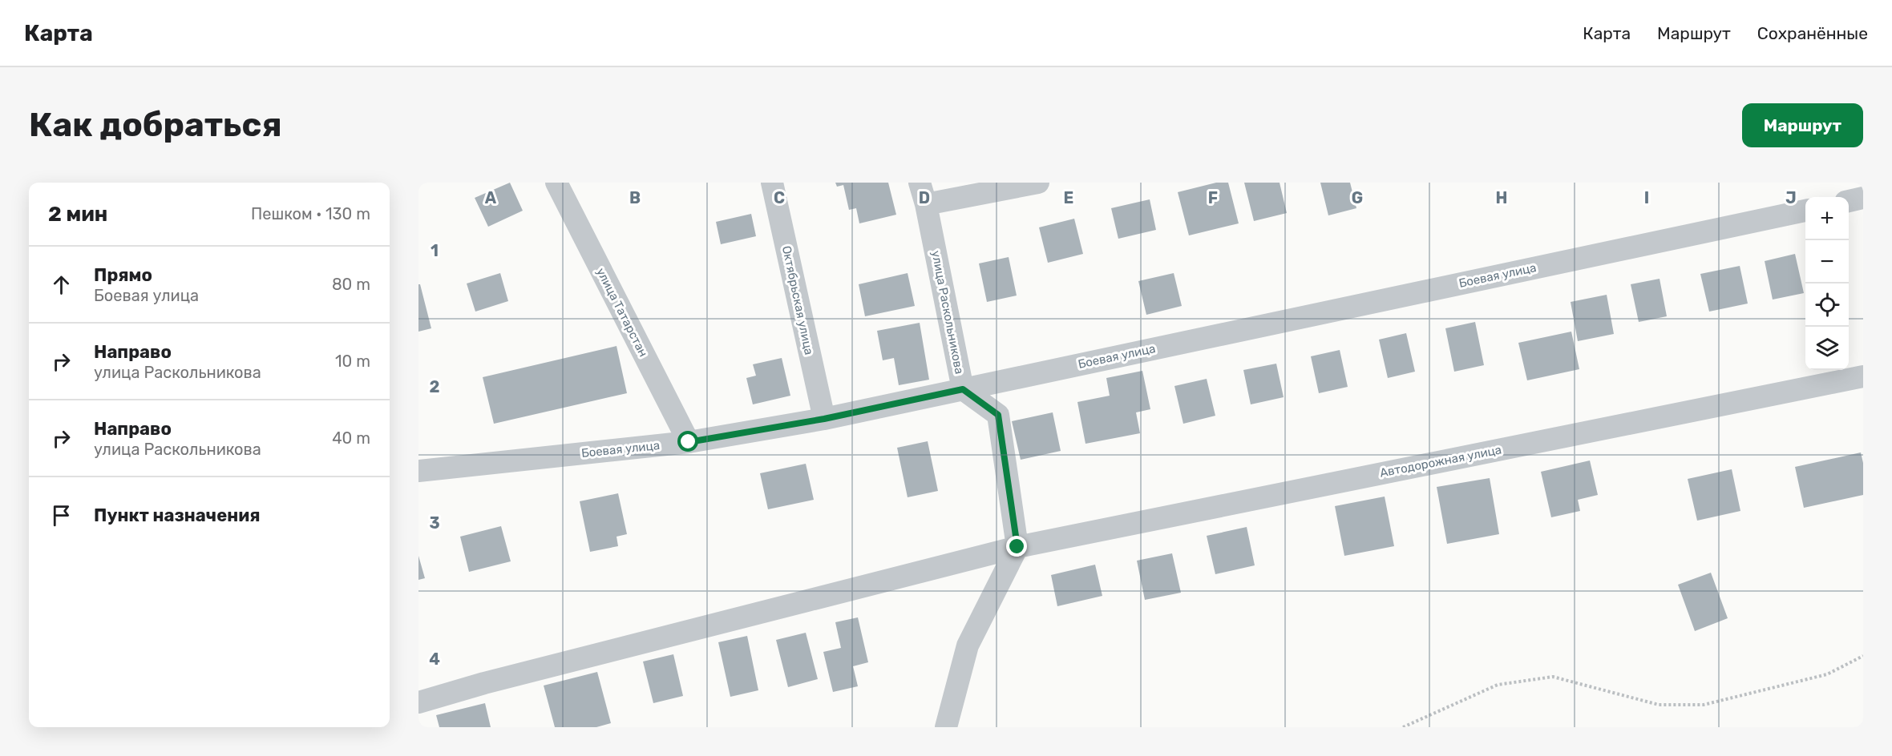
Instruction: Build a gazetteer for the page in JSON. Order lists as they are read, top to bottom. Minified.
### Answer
{"streets":{"street":["Боевая улица","Октябрьская улица","улица Татарстан","улица Раскольникова","Автодорожная улица"]},"crossings":[["Боевая улица","Октябрьская улица"],["Боевая улица","улица Татарстан"],["Боевая улица","улица Раскольникова"],["улица Раскольникова","Автодорожная улица"]],"page":{"header":"Карта","nav":["Карта","Маршрут","Сохранённые"],"buttons":"Маршрут","title":"Как добраться","heading":["2 мин","Пешком · 130 m"],"map_buttons":["+","−"],"list":[["Прямо","Боевая улица","80 m"],["Направо","улица Раскольникова","10 m"],["Направо","улица Раскольникова","40 m"],"Пункт назначения"]},"grid":{"columns":["A","B","C","D","E","F","G","H","I","J"],"rows":["1","2","3","4"]}}
